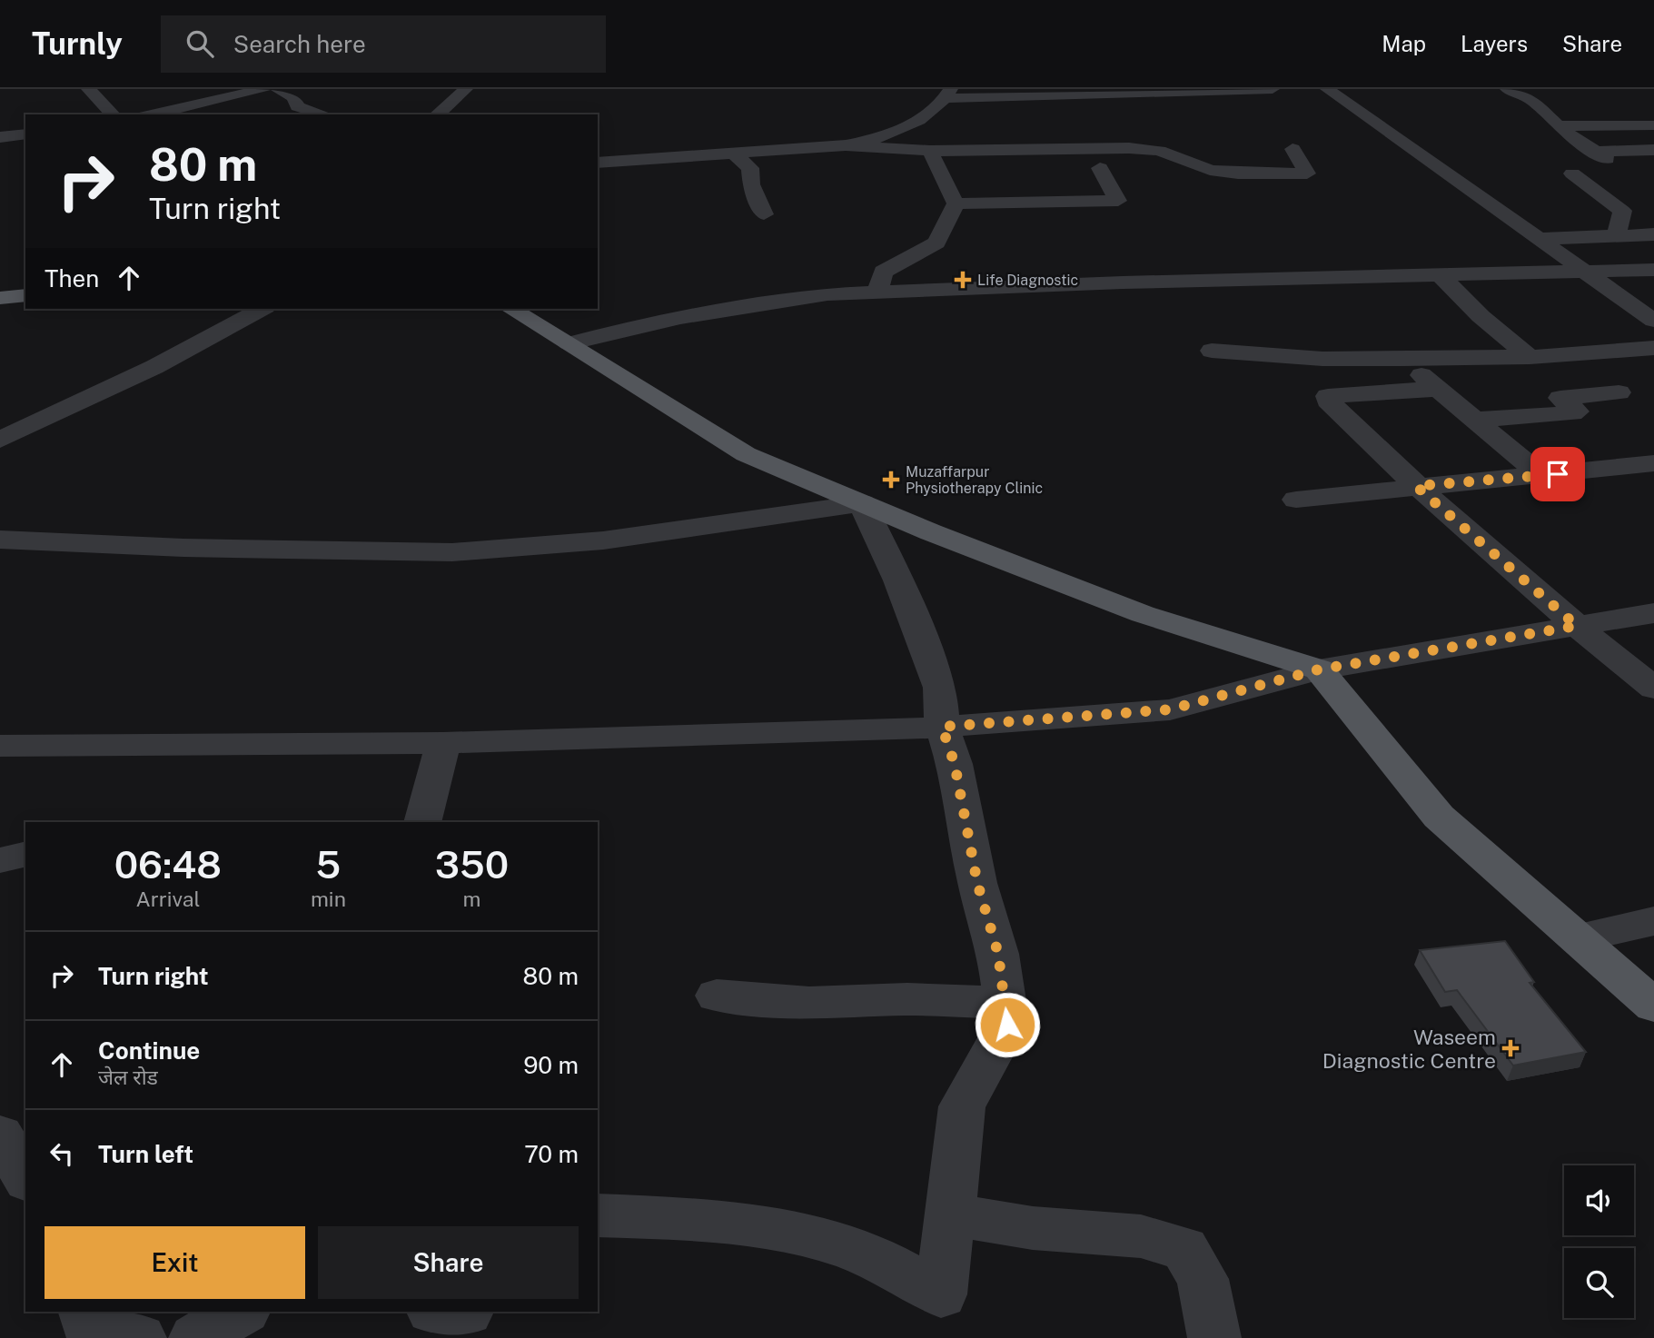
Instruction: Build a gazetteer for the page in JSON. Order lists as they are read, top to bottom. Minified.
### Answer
{"places":{"health":["Life Diagnostic","Muzaffarpur Physiotherapy Clinic","Waseem Diagnostic Centre"]},"page":{"header":"Turnly","search":"Search here","nav":["Map","Layers","Share"],"turn":["80 m","Turn right"],"then":"Then","eta":["06:48","Arrival","5","min","350","m"],"list":[{"name":"Turn right","value":"80 m"},{"name":"Continue","note":"जेल रोड","value":"90 m"},{"name":"Turn left","value":"70 m"}],"buttons":["Exit","Share"]}}
